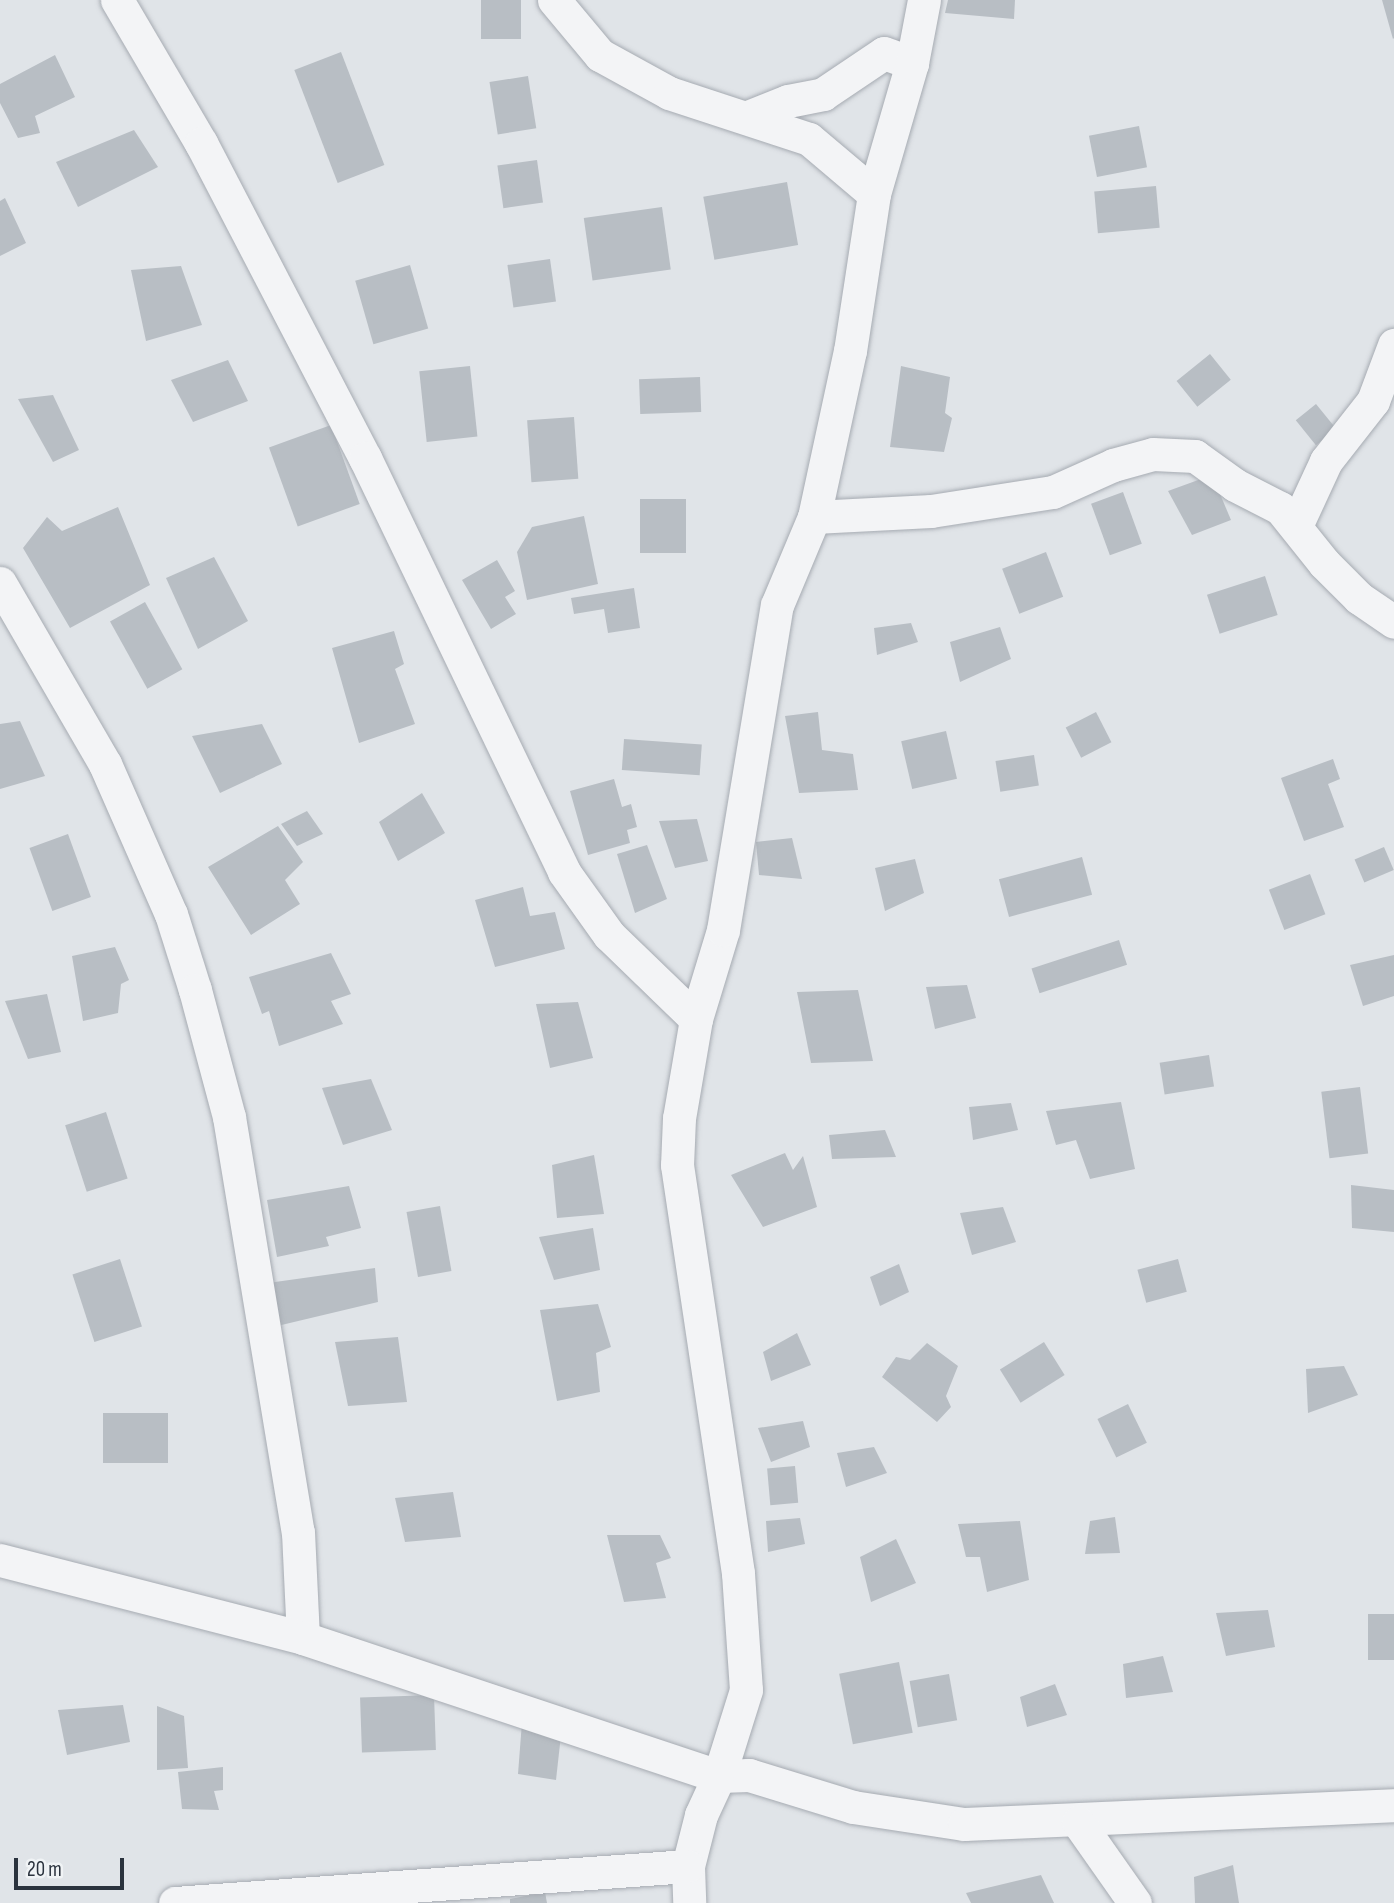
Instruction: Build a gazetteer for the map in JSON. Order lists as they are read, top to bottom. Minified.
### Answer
{"scale_bar":"20 m"}
